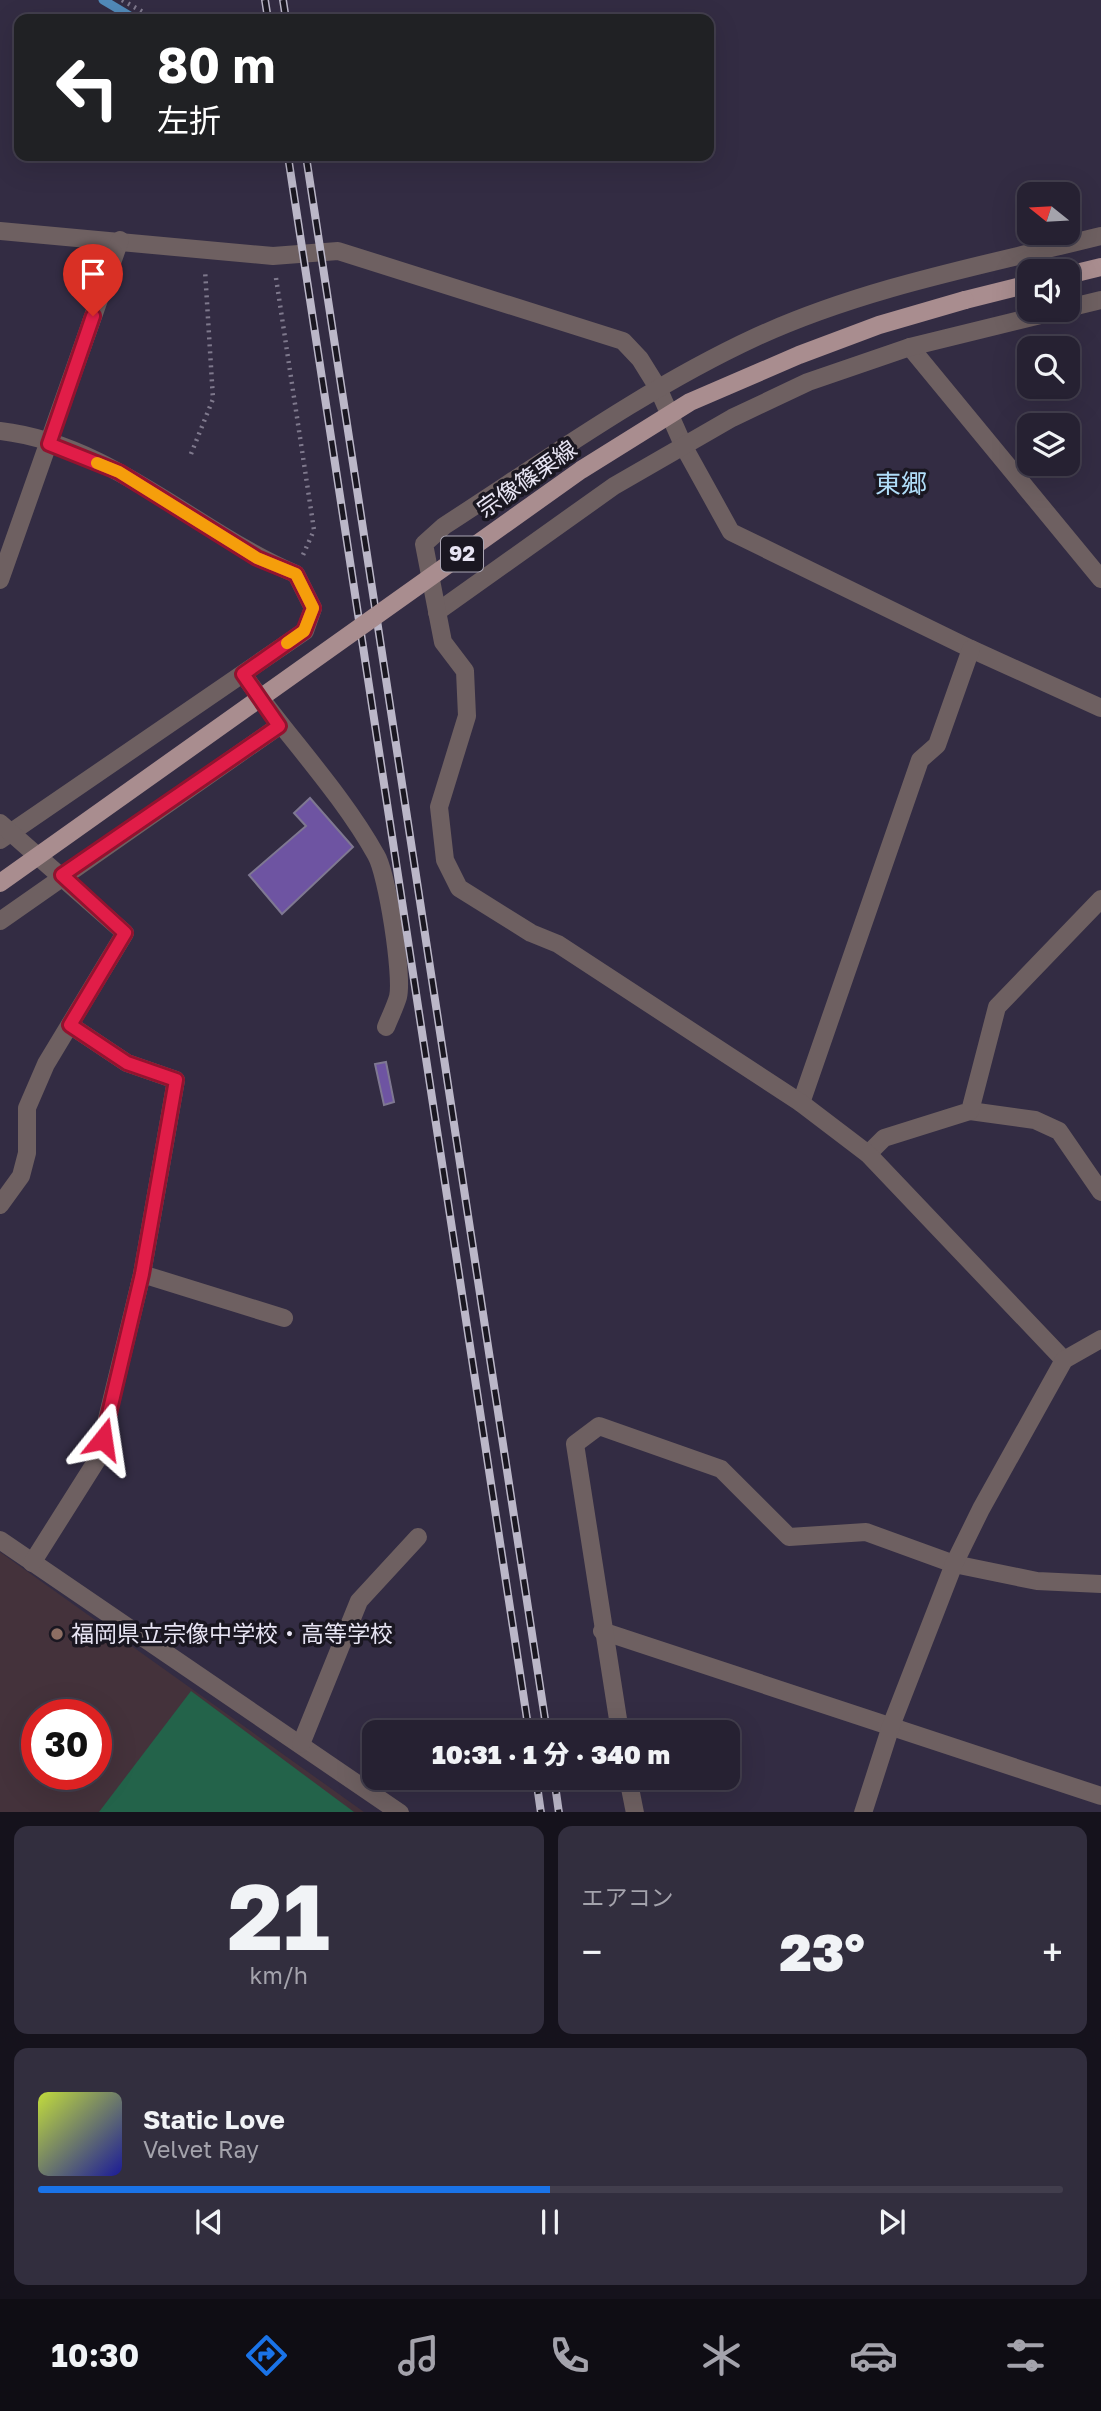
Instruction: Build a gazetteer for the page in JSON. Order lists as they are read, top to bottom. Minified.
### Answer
{"streets":{"main road":["宗像篠栗線","92"]},"districts":["東郷"],"places":["福岡県立宗像中学校・高等学校"],"north":"left","page":{"turn":["80 m","左折"],"limit":"30","trip":"10:31 · 1 分 · 340 m","tile":[["21","km/h"],"エアコン"],"heat":["−","23°","+"],"song":["Static Love","Velvet Ray"],"tabs":"10:30"}}
